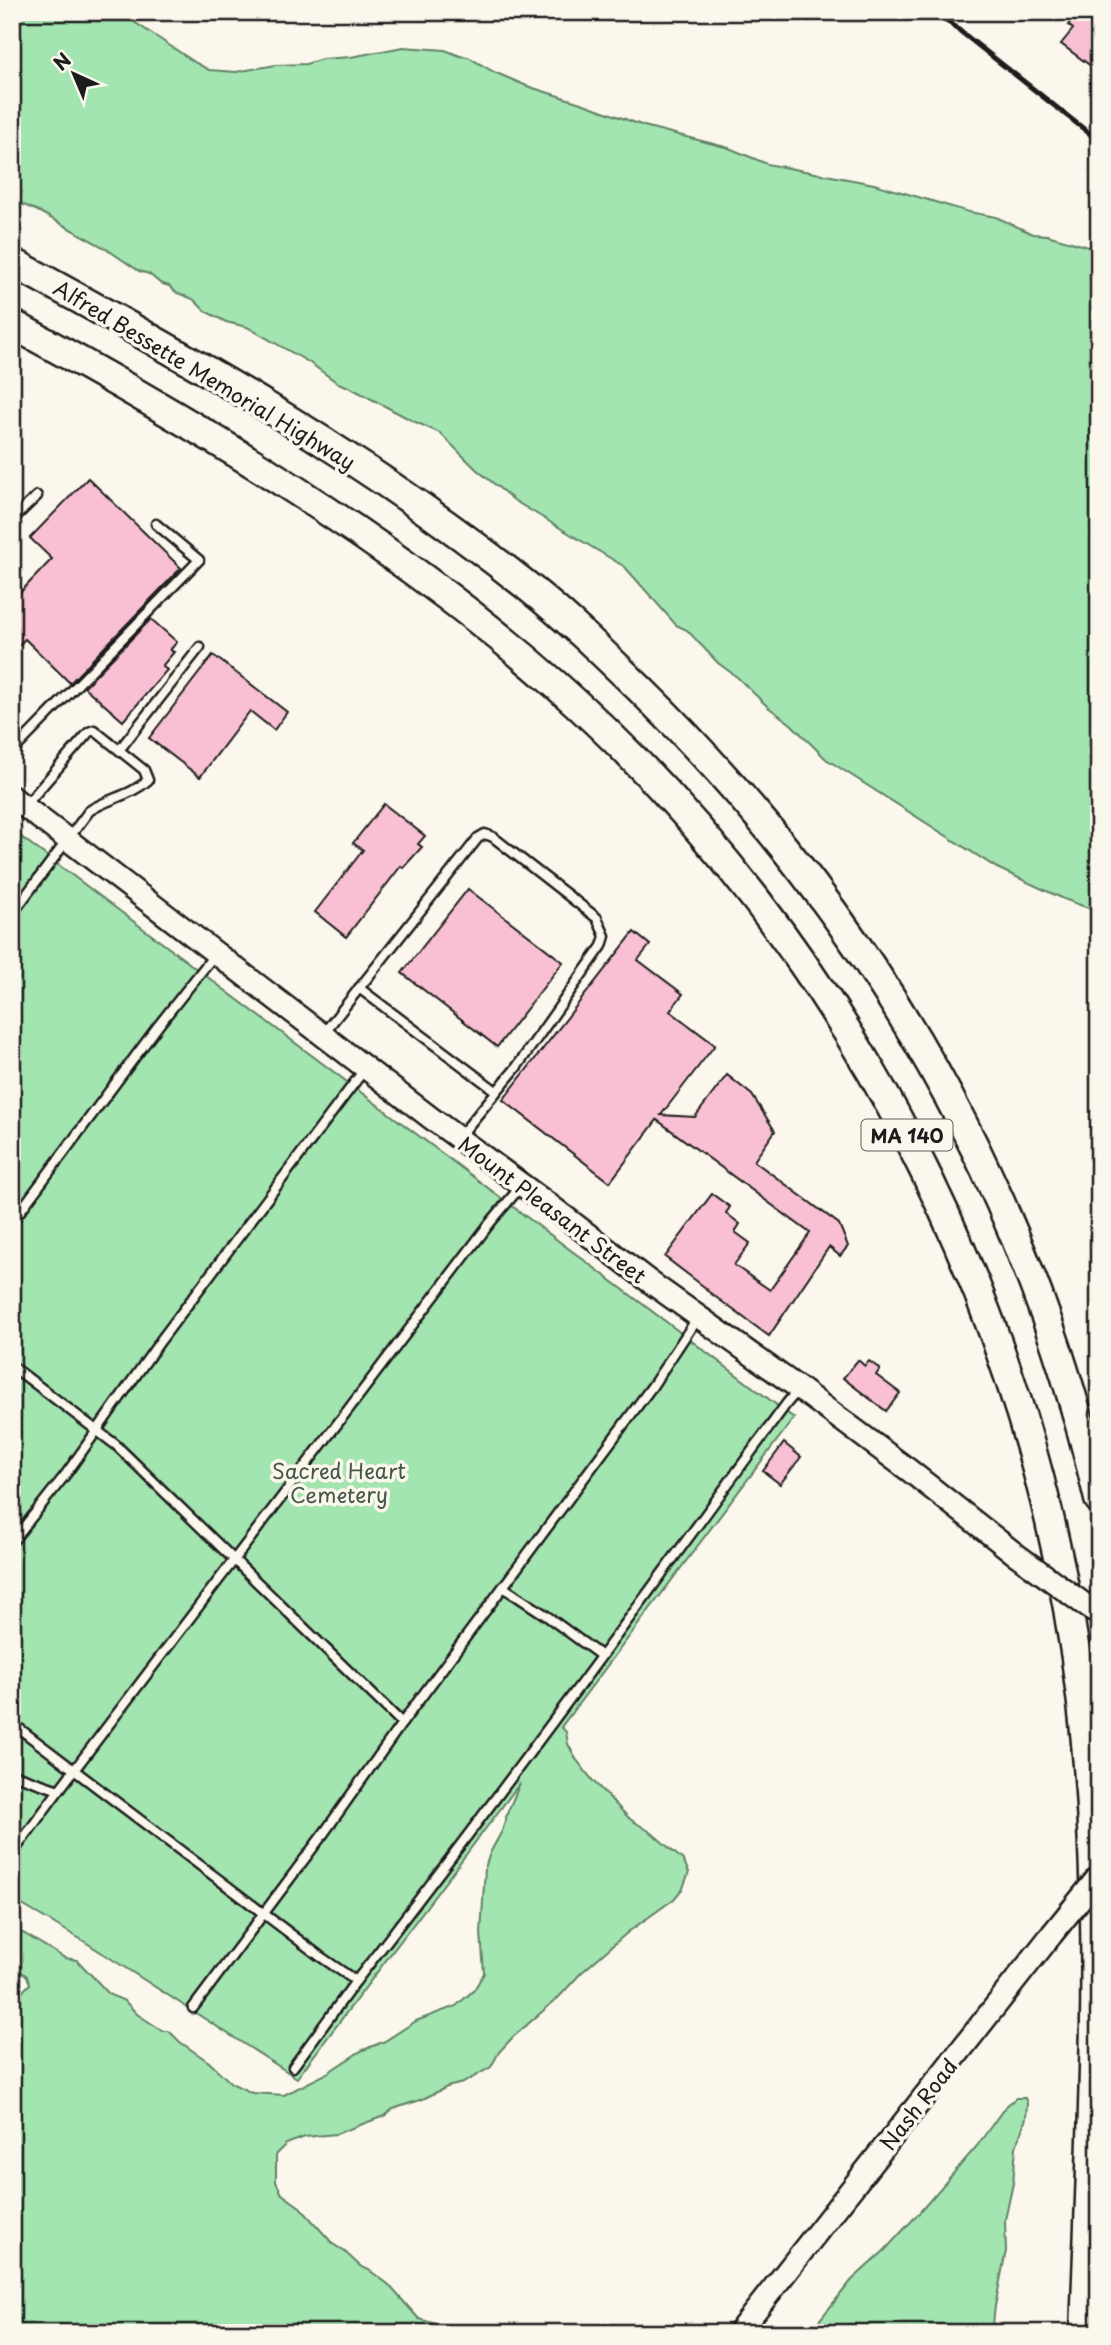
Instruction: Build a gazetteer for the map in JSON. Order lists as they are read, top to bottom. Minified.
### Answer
{"streets":{"highway":["Alfred Bessette Memorial Highway","MA 140"],"main road":["Mount Pleasant Street","Nash Road"]},"parks":["Sacred Heart Cemetery"],"north":"top left"}
